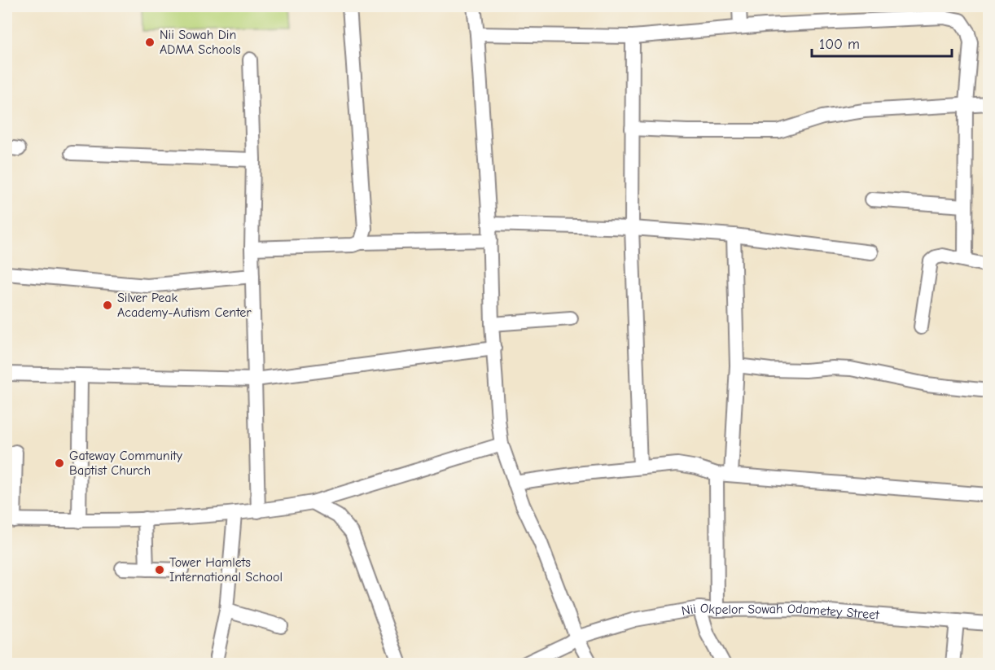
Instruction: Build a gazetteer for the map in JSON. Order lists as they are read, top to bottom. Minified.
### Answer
{"streets":{"street":["Nii Okpelor Sowah Odametey Street"]},"places":["Nii Sowah Din ADMA Schools","Silver Peak Academy-Autism Center","Gateway Community Baptist Church","Tower Hamlets International School"],"scale_bar":"100 m"}
